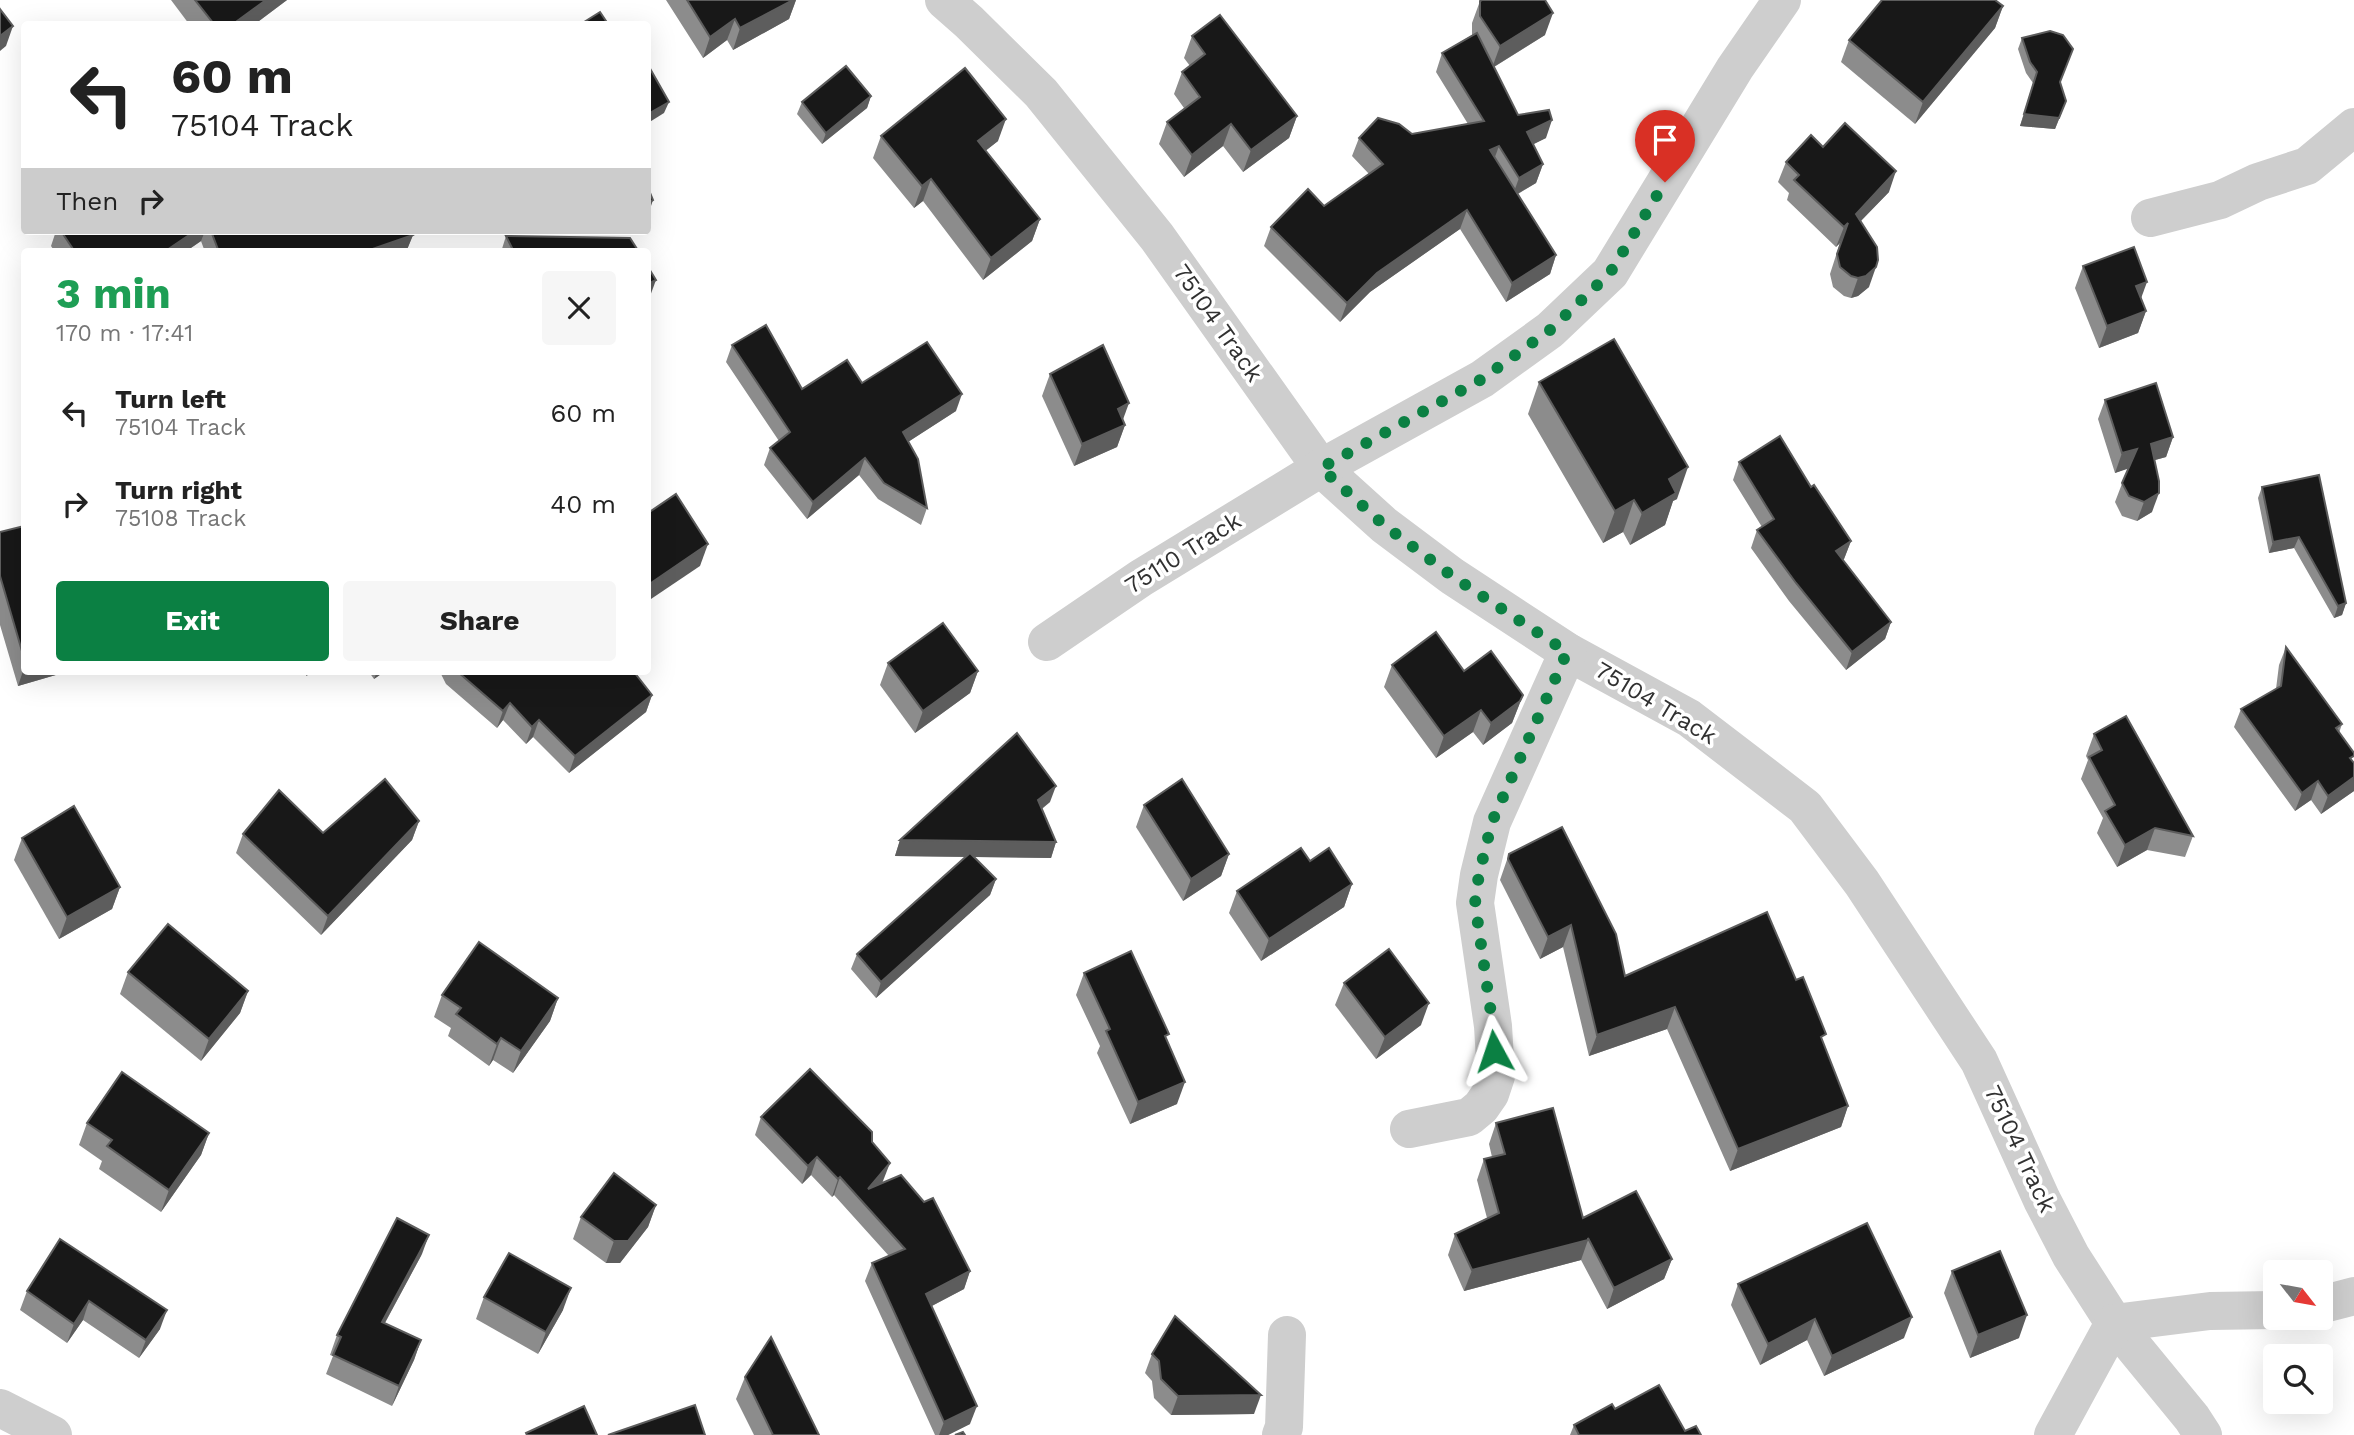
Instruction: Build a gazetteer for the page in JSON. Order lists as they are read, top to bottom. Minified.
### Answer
{"streets":{"street":["75104 Track","75110 Track"]},"crossings":[["75104 Track","75110 Track"]],"north":"bottom right","page":{"turn":["60 m","75104 Track"],"then":"Then","heading":["3 min","170 m · 17:41"],"list":[{"name":"Turn left","note":"75104 Track","value":"60 m"},{"name":"Turn right","note":"75108 Track","value":"40 m"}],"buttons":["Exit","Share"]}}
